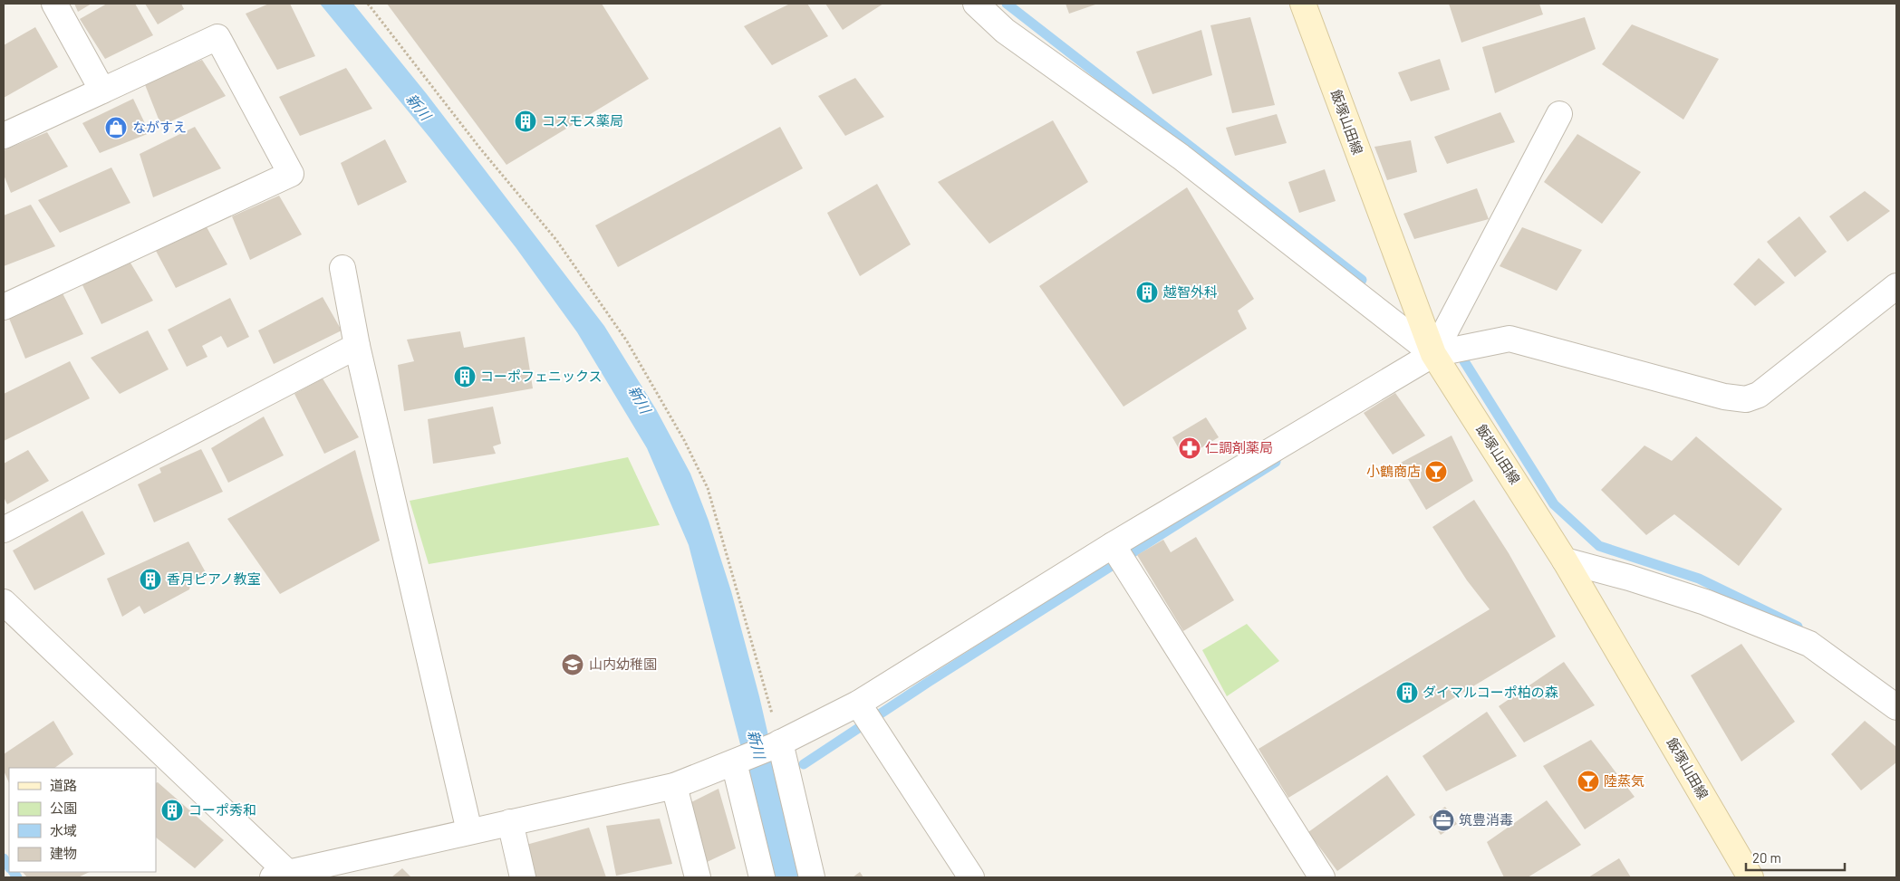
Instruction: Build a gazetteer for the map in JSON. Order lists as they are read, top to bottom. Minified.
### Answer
{"streets":{"main road":["飯塚山田線"]},"water":["新川"],"places":{"building":["コスモス薬局","越智外科","コーポフェニックス","香月ピアノ教室","ダイマルコーポ柏の森","コーポ秀和"],"shop":["ながすえ"],"pharmacy":["仁調剤薬局"],"bar":["小鶴商店","陸蒸気"],"school or university":["山内幼稚園"],"office":["筑豊消毒"]},"legend":["道路","公園","水域","建物"],"scale_bar":"20 m"}
